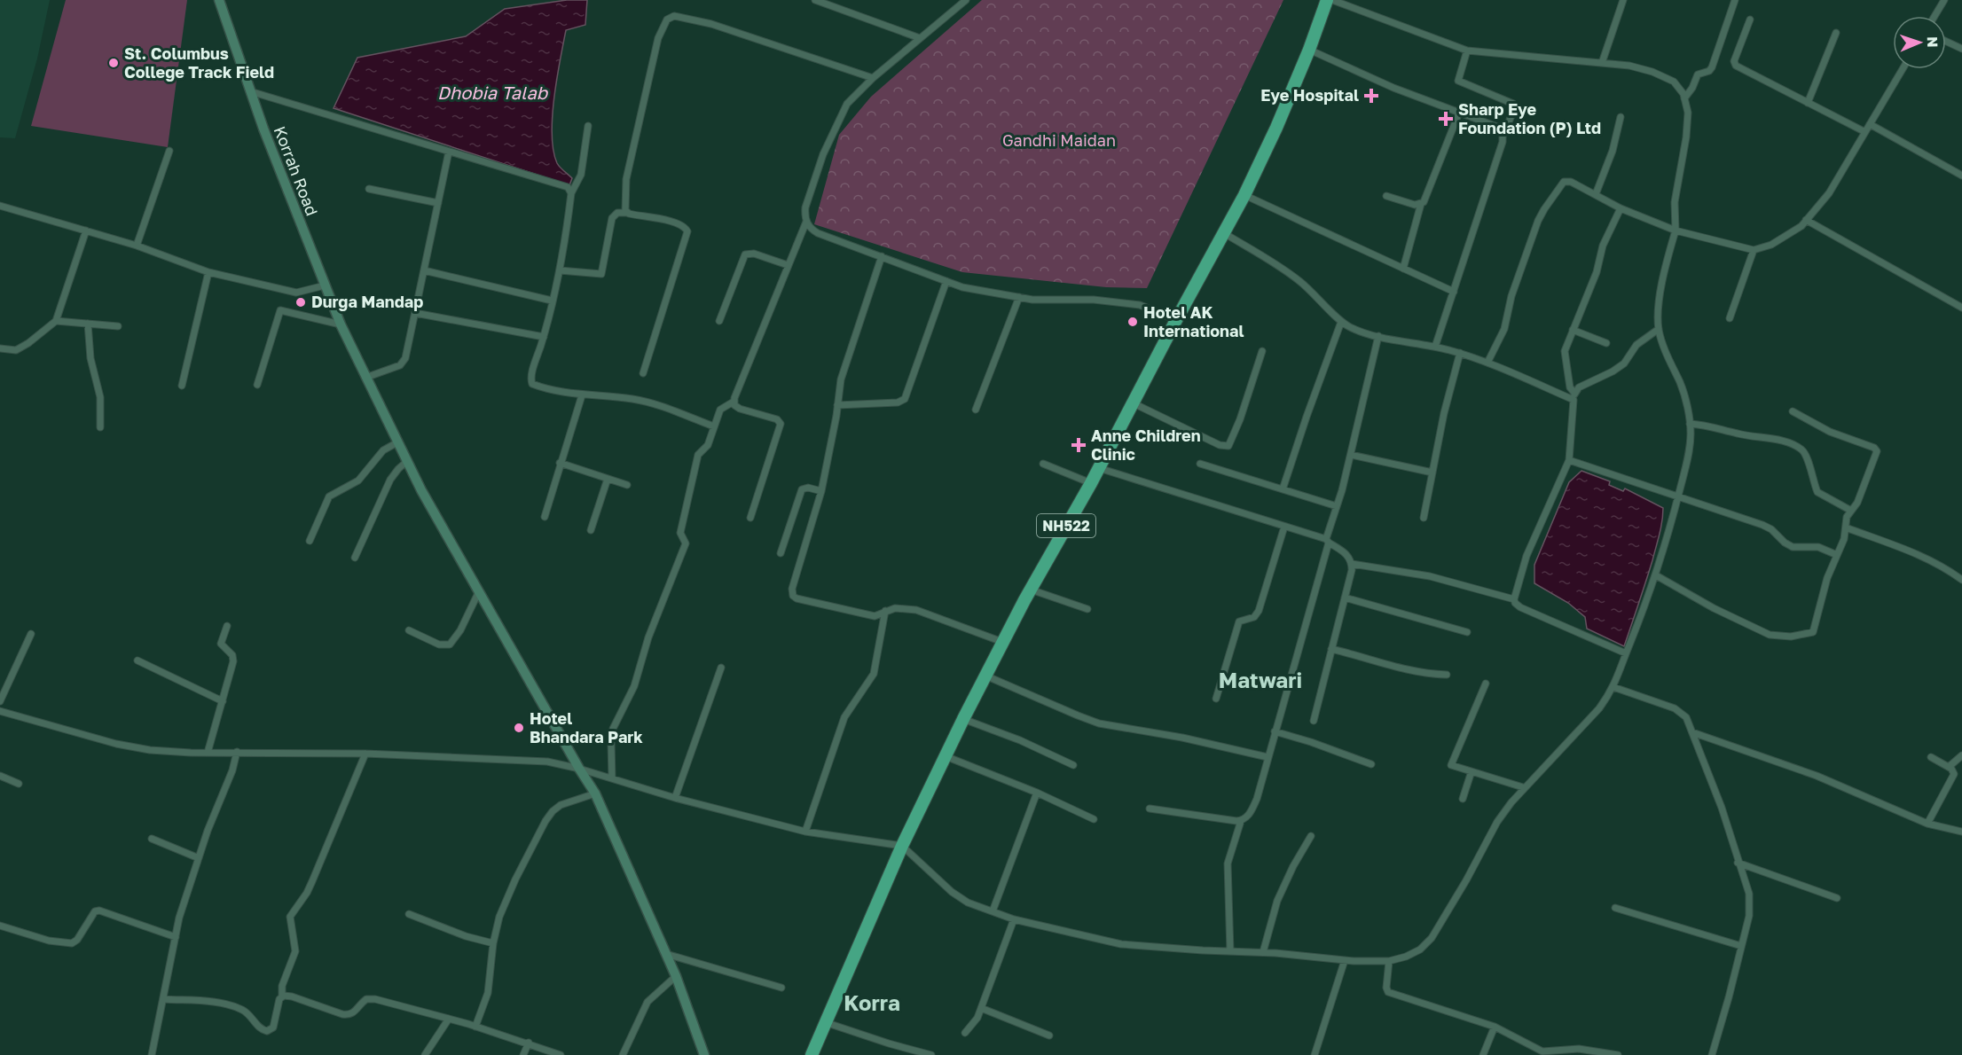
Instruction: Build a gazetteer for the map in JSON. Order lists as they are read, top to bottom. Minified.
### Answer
{"streets":{"highway":["NH522"],"main road":["Korrah Road"]},"districts":["Matwari","Korra"],"water":["Dhobia Talab"],"parks":["Gandhi Maidan"],"places":{"other":["St. Columbus College Track Field","Durga Mandap","Hotel AK International","Hotel Bhandara Park"],"health":["Eye Hospital","Sharp Eye Foundation (P) Ltd","Anne Children Clinic"]},"north":"right"}
